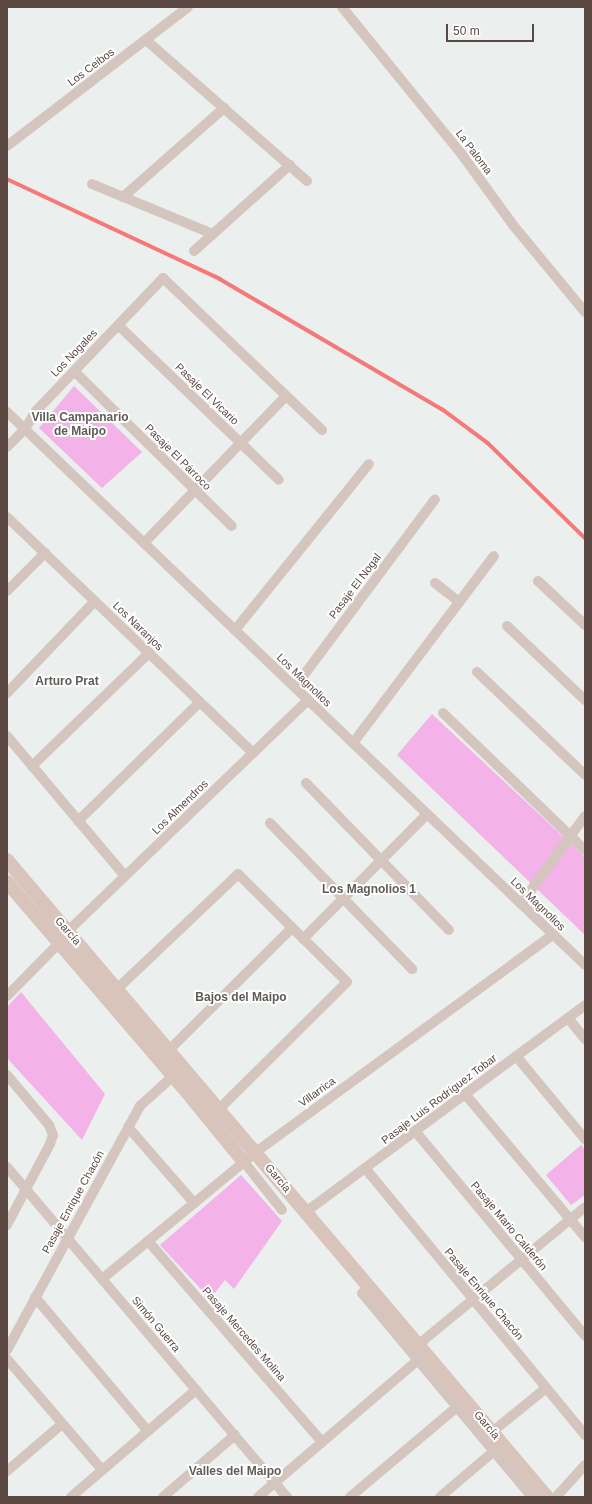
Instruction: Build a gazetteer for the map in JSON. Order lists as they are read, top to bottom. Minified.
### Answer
{"streets":{"street":["Los Ceibos","La Paloma","Los Nogales","Pasaje El Vicario","Pasaje El Párroco","Pasaje El Nogal","Los Naranjos","Los Magnolios","Los Almendros","García","Villarrica","Pasaje Luis Rodríguez Tobar","Pasaje Enrique Chacón","Pasaje Mario Calderón","Simón Guerra","Pasaje Mercedes Molina"]},"crossings":[["Los Nogales","Pasaje El Vicario"],["Los Nogales","Pasaje El Párroco"],["Los Nogales","Los Magnolios"],["Pasaje El Nogal","Los Magnolios"],["Los Naranjos","Los Almendros"],["Los Magnolios","Los Almendros"],["Los Magnolios","Villarrica"],["Los Almendros","García"],["García","Villarrica"],["García","Pasaje Luis Rodríguez Tobar"],["García","Pasaje Enrique Chacón"],["Villarrica","Simón Guerra"],["Villarrica","Pasaje Mercedes Molina"],["Pasaje Luis Rodríguez Tobar","Pasaje Enrique Chacón"],["Pasaje Luis Rodríguez Tobar","Pasaje Mario Calderón"],["Pasaje Enrique Chacón","Simón Guerra"]],"districts":["Villa Campanario de Maipo","Arturo Prat","Los Magnolios 1","Bajos del Maipo","Valles del Maipo"],"scale_bar":"50 m"}
